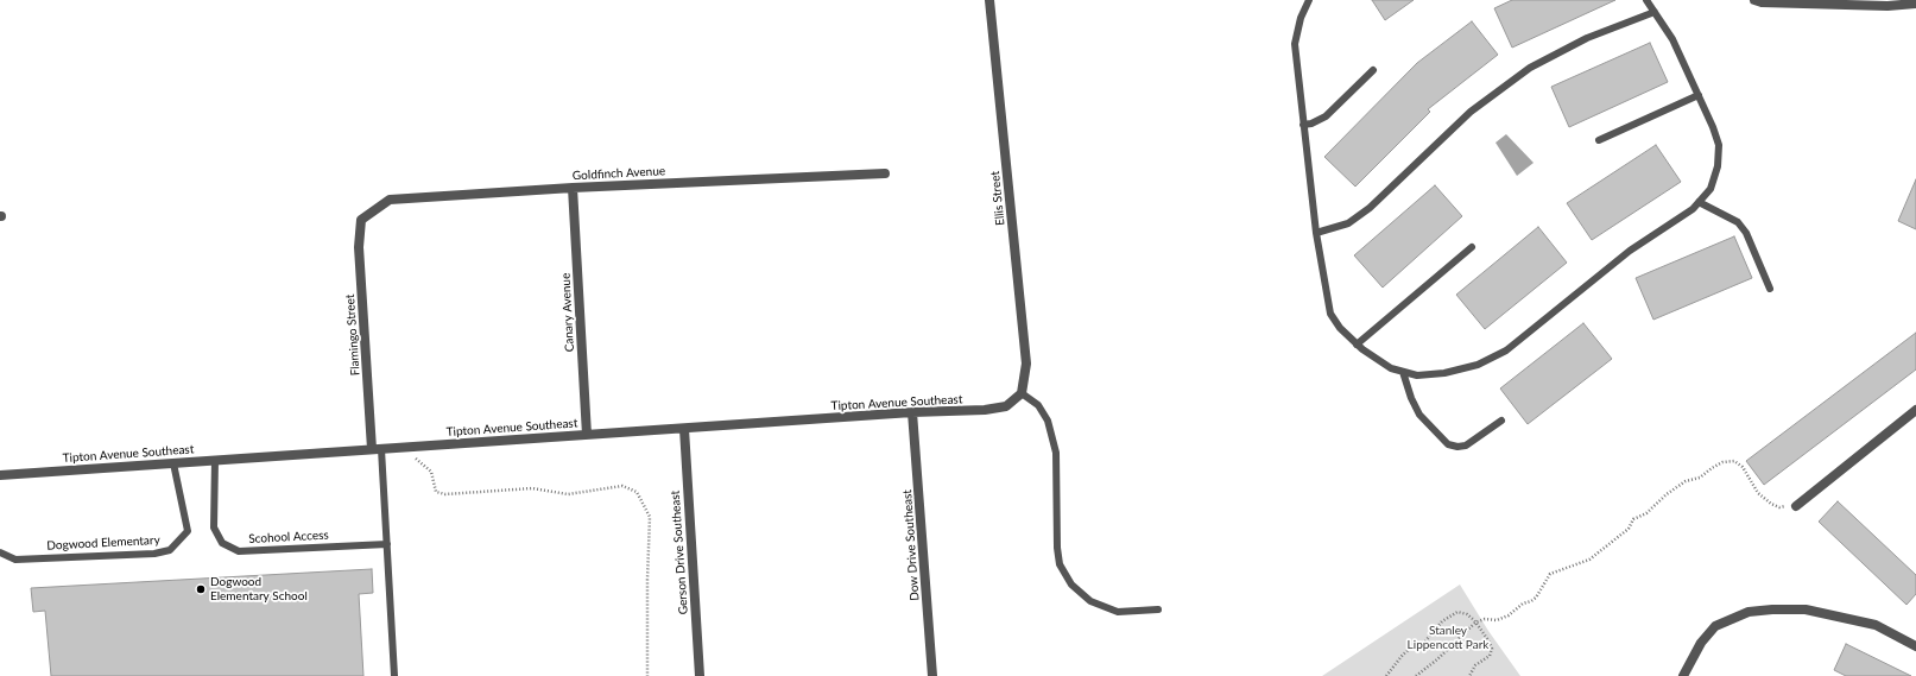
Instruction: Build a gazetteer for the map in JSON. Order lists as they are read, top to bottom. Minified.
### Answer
{"streets":{"street":["Goldfinch Avenue","Ellis Street","Canary Avenue","Flamingo Street","Tipton Avenue Southeast","Dow Drive Southeast","Gerson Drive Southeast"],"lane":["Scohool Access","Dogwood Elementary"]},"crossings":[["Goldfinch Avenue","Canary Avenue"],["Goldfinch Avenue","Flamingo Street"],["Ellis Street","Tipton Avenue Southeast"],["Canary Avenue","Tipton Avenue Southeast"],["Flamingo Street","Tipton Avenue Southeast"],["Tipton Avenue Southeast","Scohool Access"],["Tipton Avenue Southeast","Dogwood Elementary"],["Tipton Avenue Southeast","Dow Drive Southeast"],["Tipton Avenue Southeast","Gerson Drive Southeast"]],"parks":["Stanley Lippencott Park"],"places":["Dogwood Elementary School"]}
